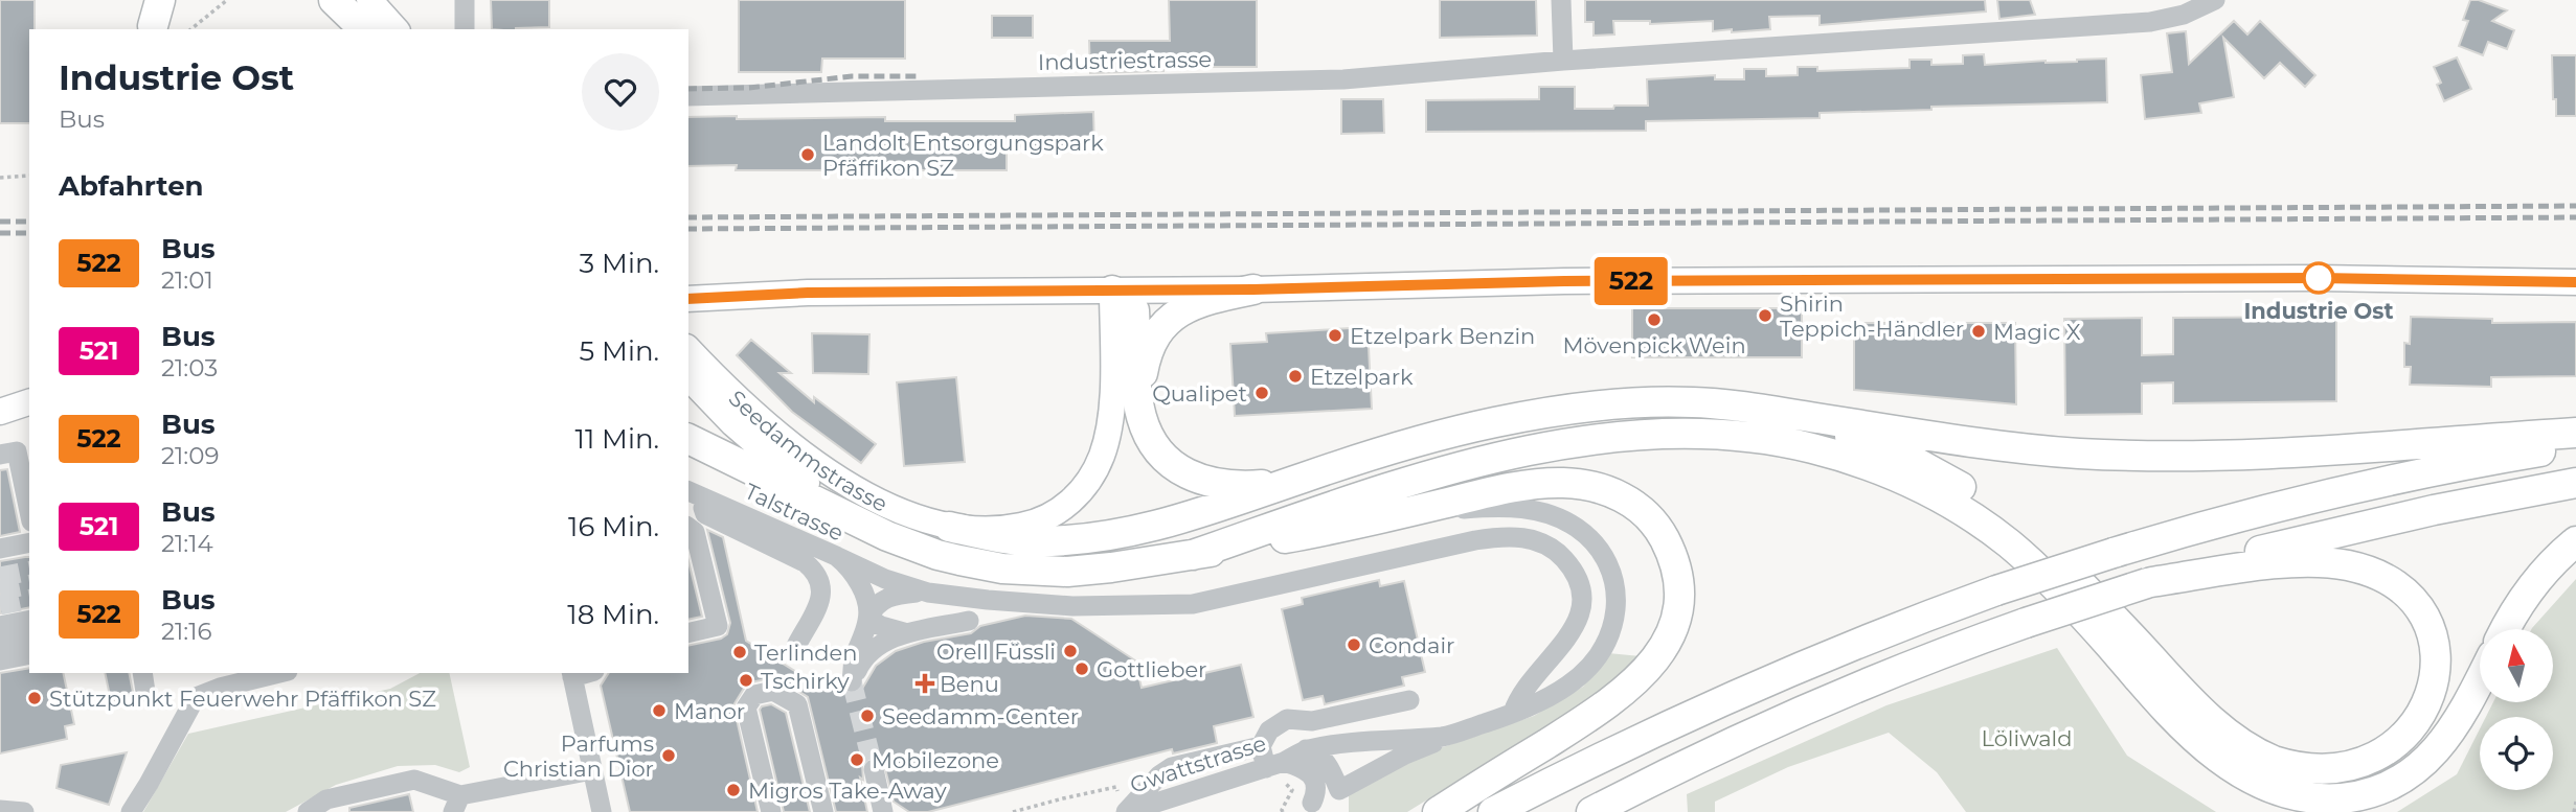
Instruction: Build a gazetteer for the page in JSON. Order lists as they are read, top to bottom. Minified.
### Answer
{"streets":{"main road":["Seedammstrasse"],"street":["Industriestrasse","Talstrasse","Gwattstrasse"]},"parks":["Löliwald"],"places":{"other":["Landolt Entsorgungspark Pfäffikon SZ","Industrie Ost","Shirin Teppich-Händler","Mövenpick Wein","Magic X","Etzelpark Benzin","Etzelpark","Qualipet","Condair","Orell Füssli","Terlinden","Gottlieber","Tschirky","Stützpunkt Feuerwehr Pfäffikon SZ","Manor","Seedamm-Center","Parfums Christian Dior","Mobilezone","Migros Take-Away"],"health":["Benu"]},"lines":["bus line 522"],"north":"top","page":{"on_map":"522","heading":[["Industrie Ost","Bus"],"Abfahrten"],"list":[{"mark":"522","name":"Bus","note":"21:01","value":"3 Min."},{"mark":"521","name":"Bus","note":"21:03","value":"5 Min."},{"mark":"522","name":"Bus","note":"21:09","value":"11 Min."},{"mark":"521","name":"Bus","note":"21:14","value":"16 Min."},{"mark":"522","name":"Bus","note":"21:16","value":"18 Min."}]}}
